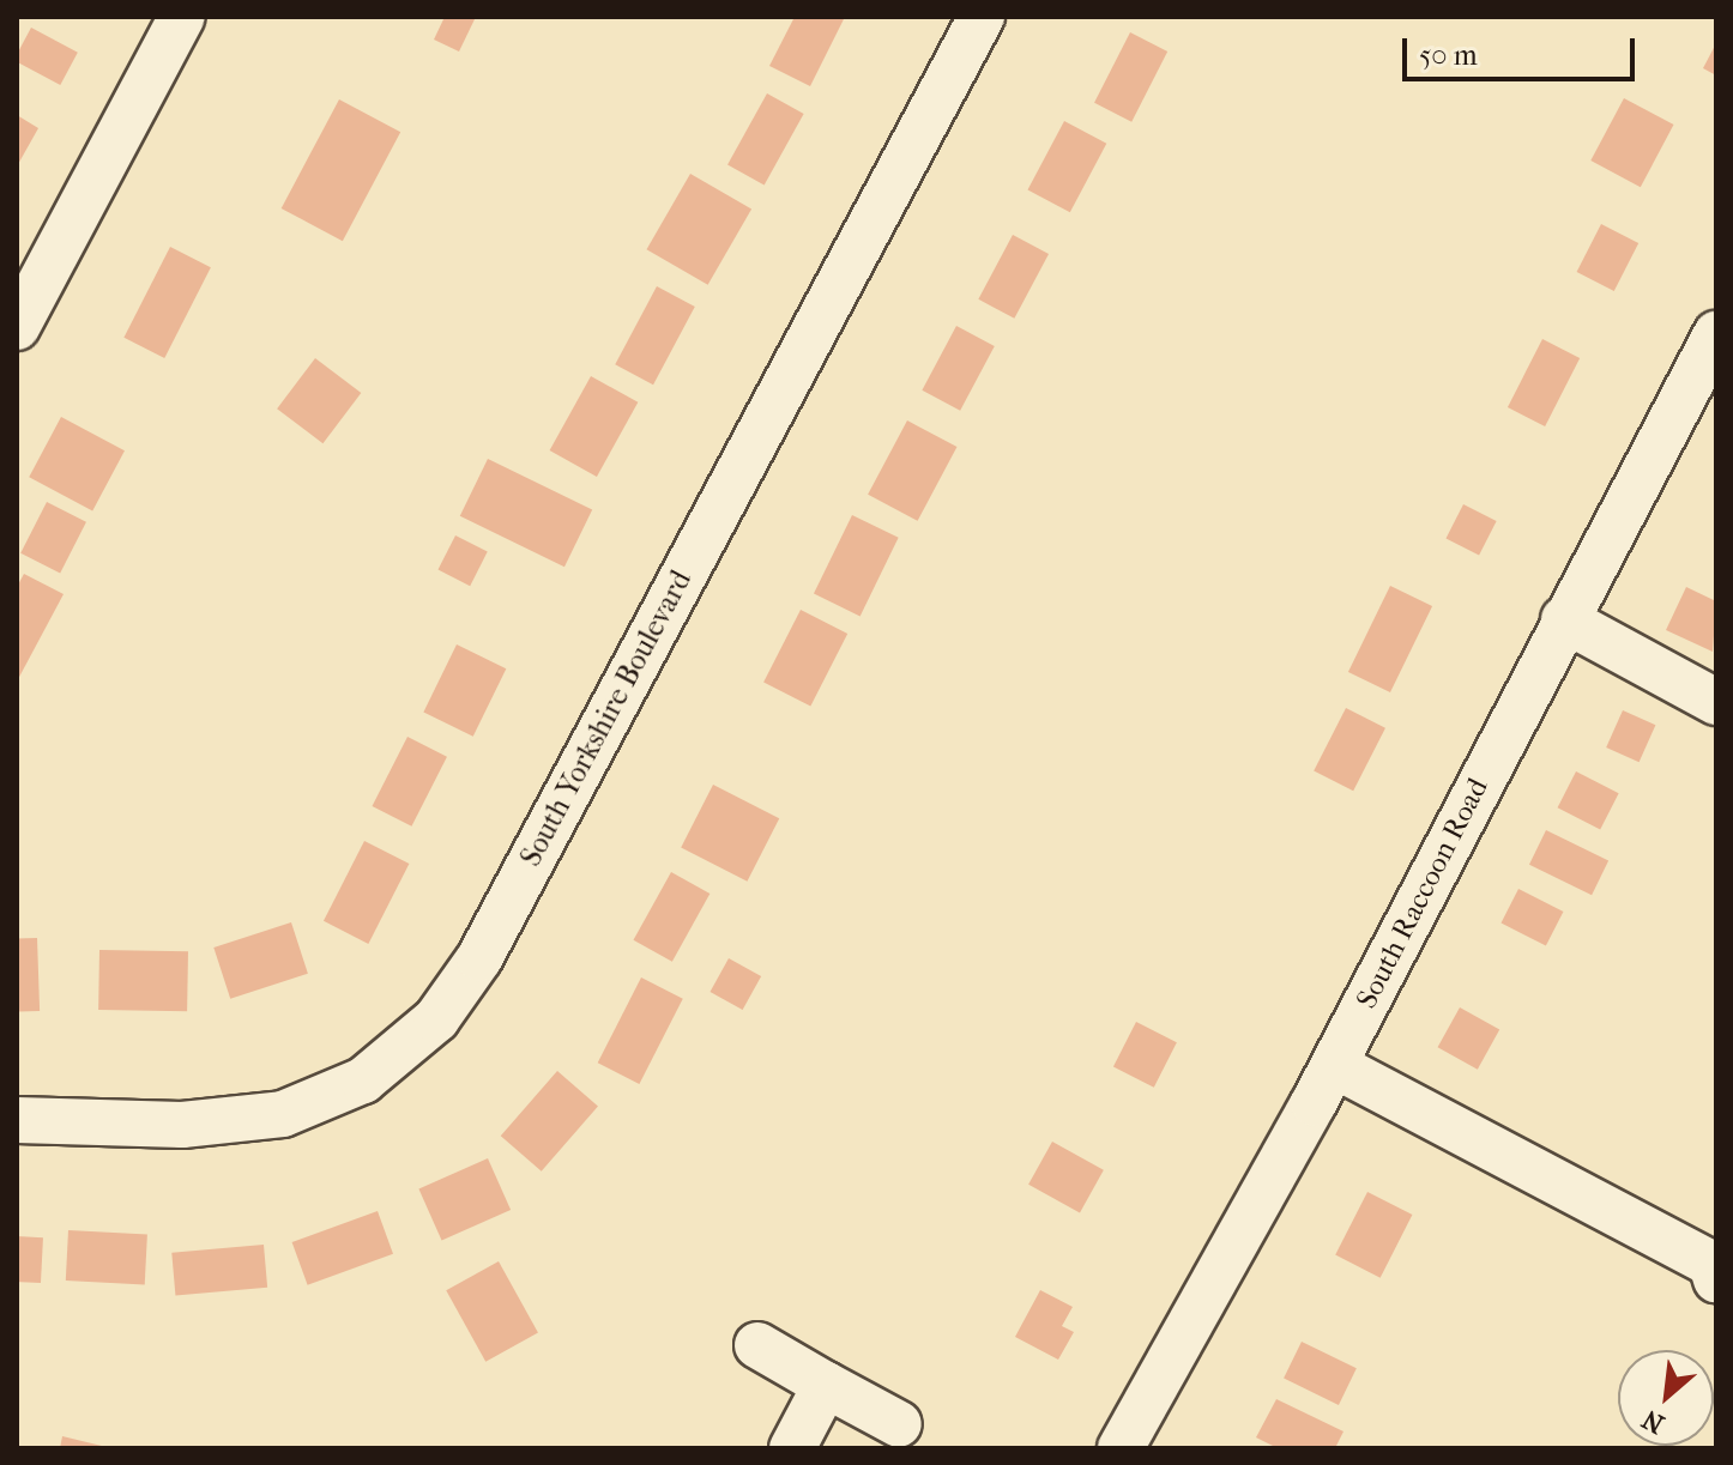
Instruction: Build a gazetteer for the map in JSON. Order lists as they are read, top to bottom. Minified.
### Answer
{"streets":{"street":["South Yorkshire Boulevard","South Raccoon Road"]},"scale_bar":"50 m","north":"bottom left"}
